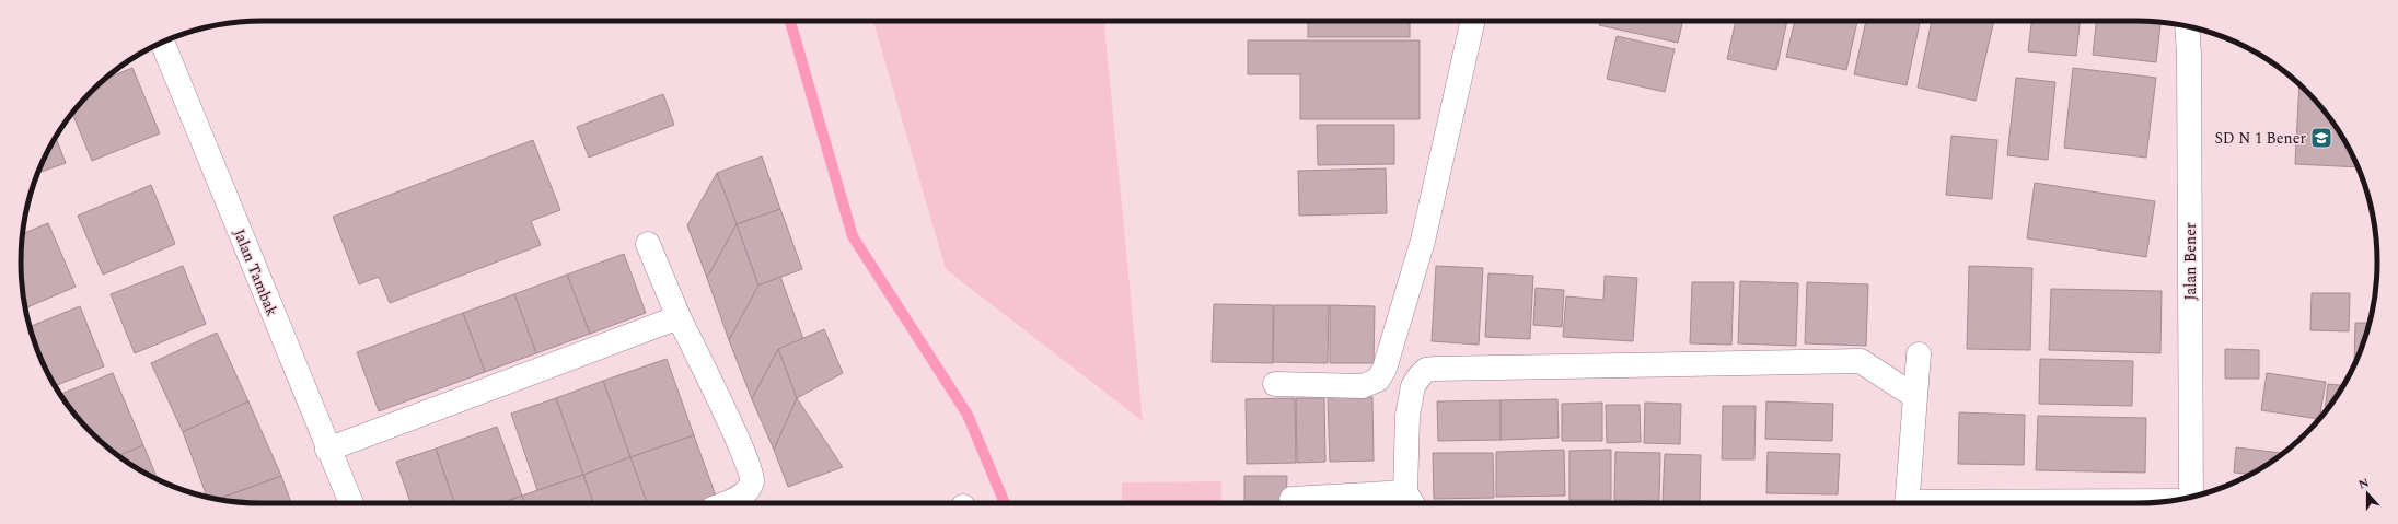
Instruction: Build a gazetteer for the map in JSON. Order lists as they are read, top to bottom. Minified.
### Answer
{"streets":{"street":["Jalan Bener","Jalan Tambak"]},"places":{"school or university":["SD N 1 Bener"]},"north":"top"}
